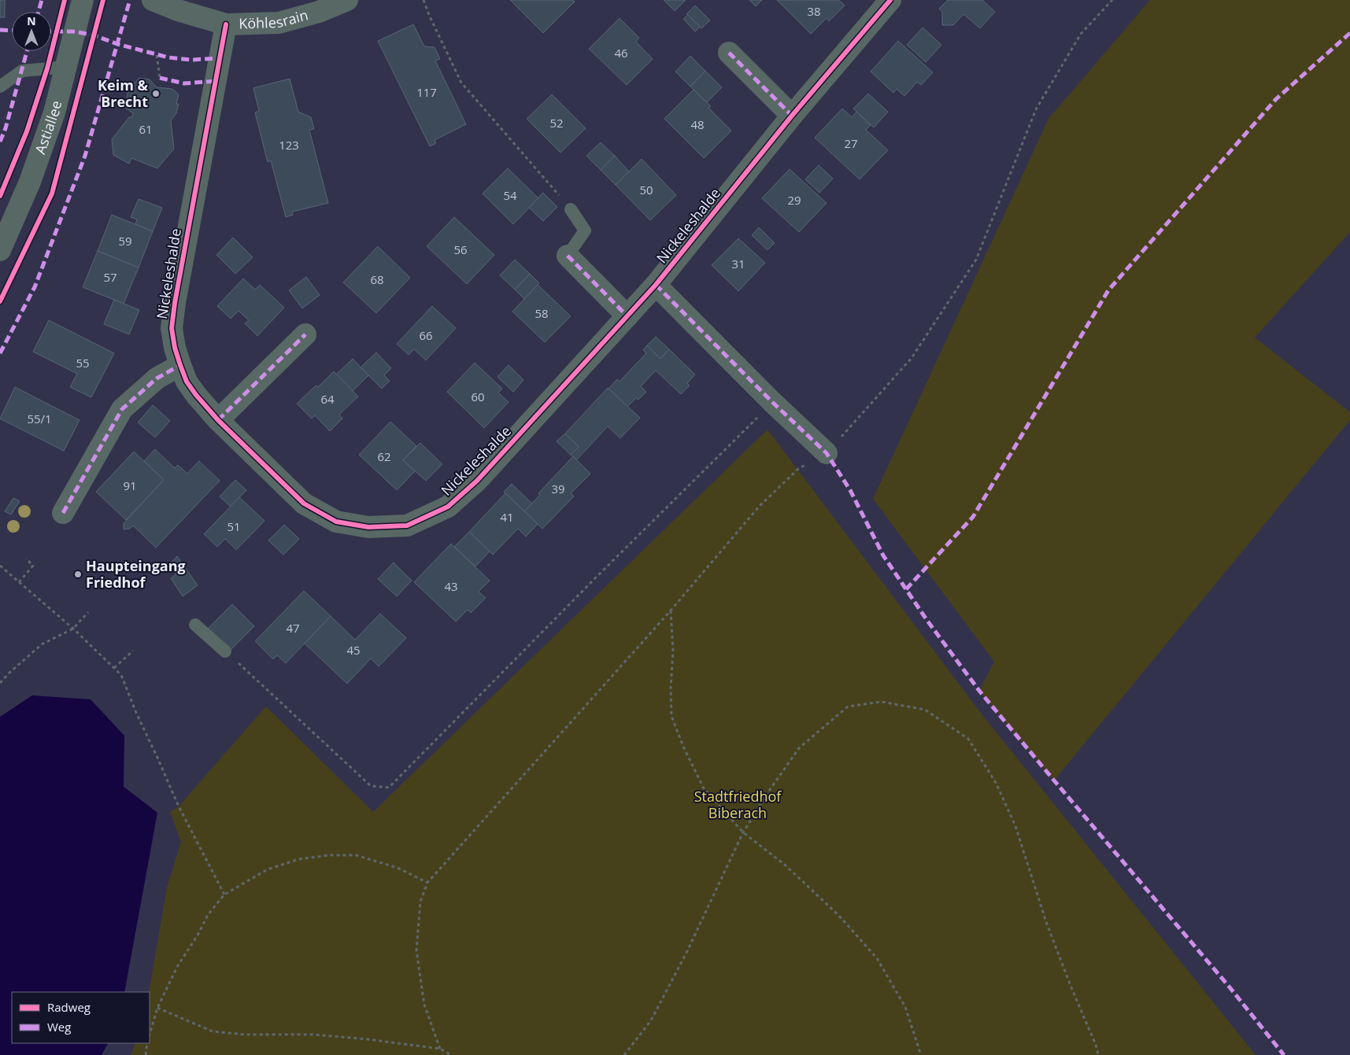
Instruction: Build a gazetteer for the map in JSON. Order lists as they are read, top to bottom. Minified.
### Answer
{"streets":{"street":["Köhlesrain","Astiallee","Nickeleshalde"]},"crossings":[["Köhlesrain","Nickeleshalde"]],"parks":["Stadtfriedhof Biberach"],"places":["Keim & Brecht","Haupteingang Friedhof"],"house_numbers":["38","46","117","52","48","61","27","123","50","54","29","59","56","31","57","68","58","66","55","60","64","55/1","62","91","39","41","51","43","47","45"],"legend":["Radweg","Weg"],"north":"top"}
